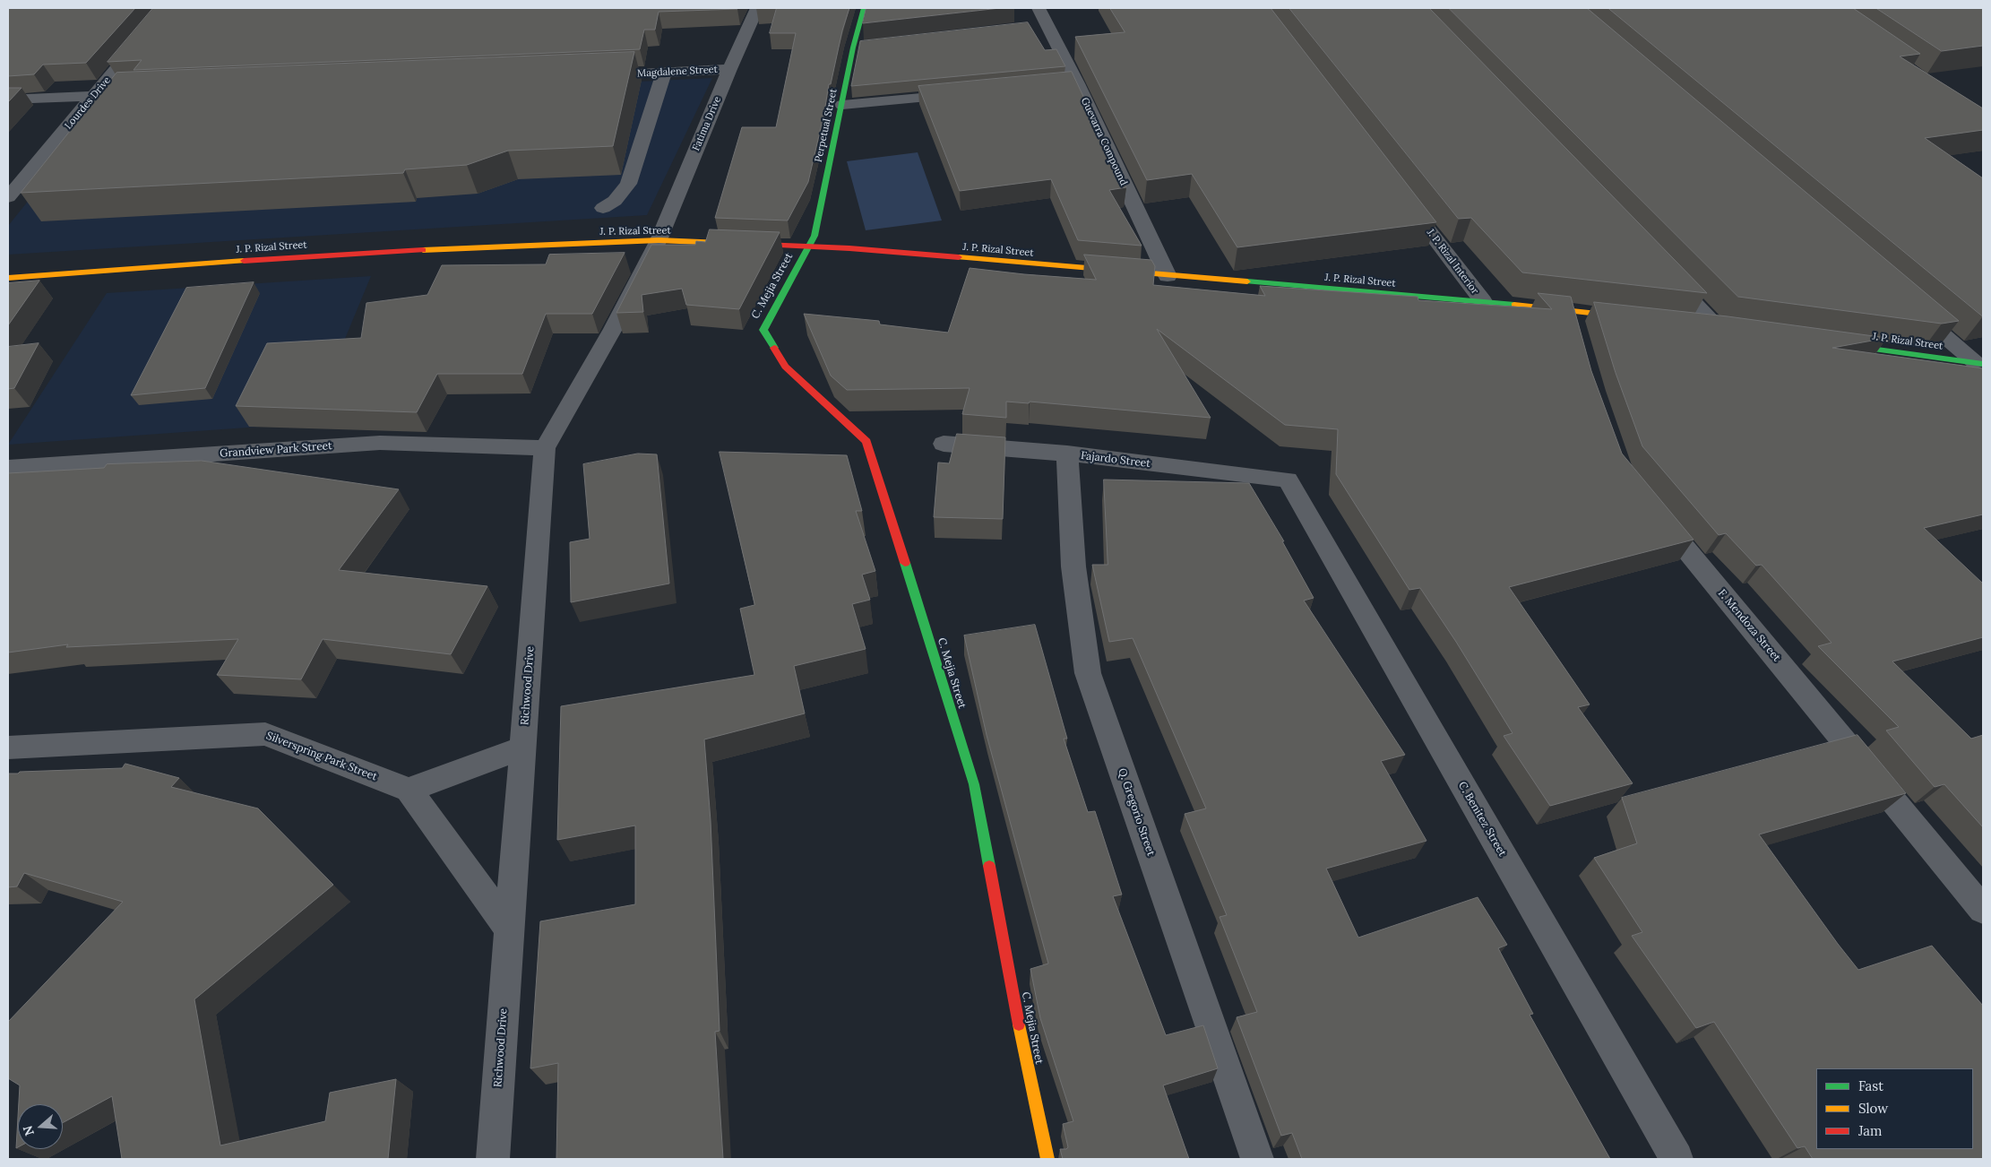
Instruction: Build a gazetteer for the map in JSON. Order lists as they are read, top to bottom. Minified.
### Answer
{"streets":{"main road":["Perpetual Street","J. P. Rizal Street","C. Mejia Street"],"street":["Magdalene Street","Lourdes Drive","Fatima Drive","Guevarra Compound","J. P. Rizal Interior","Grandview Park Street","Fajardo Street","F. Mendoza Street","Richwood Drive","Silverspring Park Street","Q. Gregorio Street","C. Benitez Street"]},"crossings":[["Magdalene Street","Fatima Drive"],["Fatima Drive","J. P. Rizal Street"],["Fatima Drive","Richwood Drive"],["Perpetual Street","J. P. Rizal Street"],["Perpetual Street","C. Mejia Street"],["Guevarra Compound","J. P. Rizal Street"],["J. P. Rizal Street","J. P. Rizal Interior"],["J. P. Rizal Street","C. Mejia Street"],["J. P. Rizal Street","Richwood Drive"],["Grandview Park Street","Richwood Drive"],["Fajardo Street","Q. Gregorio Street"],["Fajardo Street","C. Benitez Street"]],"legend":["Fast","Slow","Jam"],"north":"left"}
